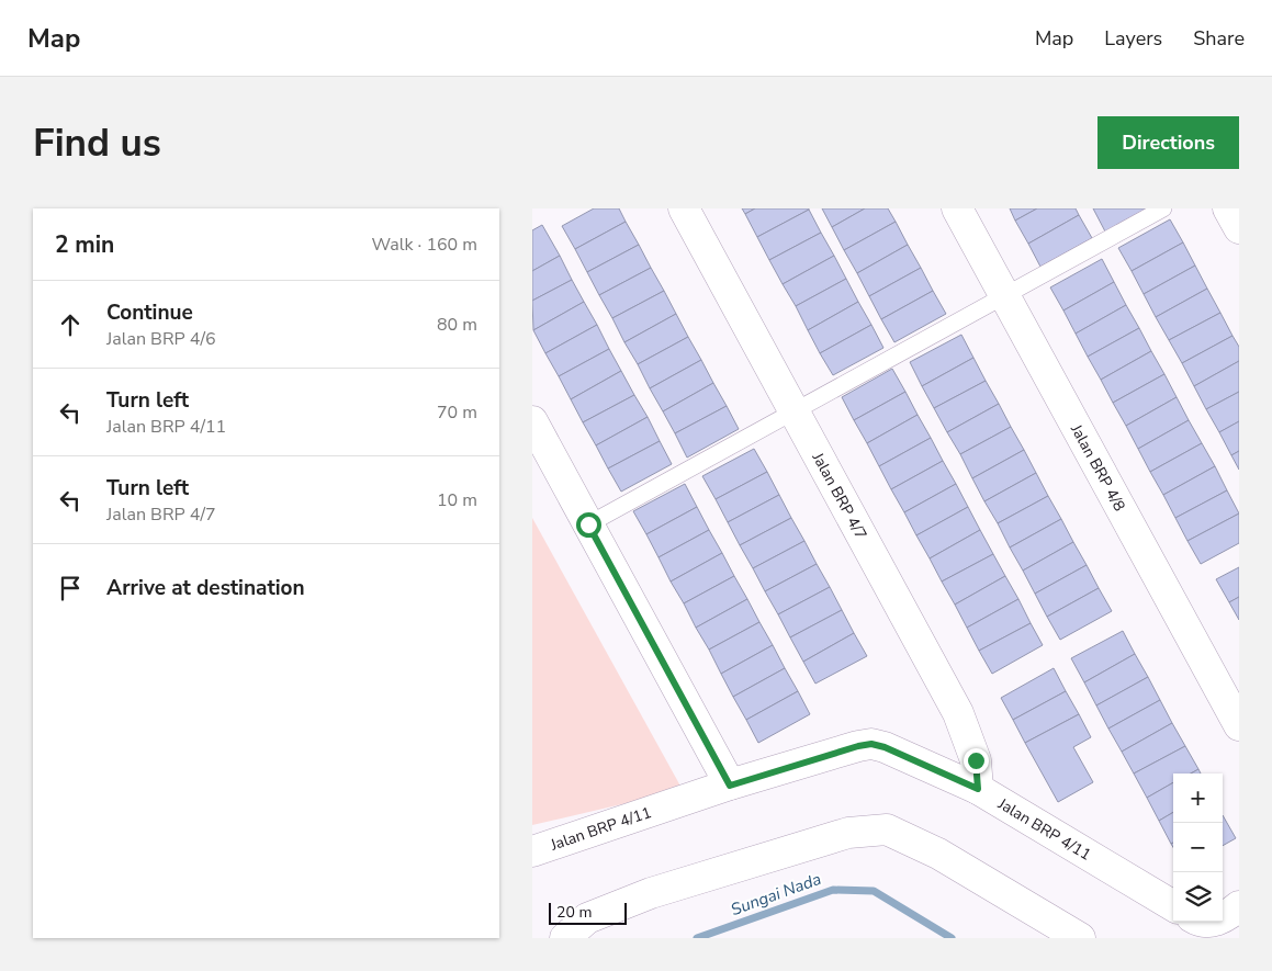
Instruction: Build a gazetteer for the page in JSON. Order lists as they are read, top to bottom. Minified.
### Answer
{"streets":{"street":["Jalan BRP 4/8","Jalan BRP 4/7","Jalan BRP 4/11"]},"crossings":[["Jalan BRP 4/7","Jalan BRP 4/11"]],"water":["Sungai Nada"],"scale_bar":"20 m","page":{"header":"Map","nav":["Map","Layers","Share"],"buttons":"Directions","title":"Find us","heading":["2 min","Walk · 160 m"],"list":[["Continue","Jalan BRP 4/6","80 m"],["Turn left","Jalan BRP 4/11","70 m"],["Turn left","Jalan BRP 4/7","10 m"],"Arrive at destination"],"map_buttons":["+","−"],"scale":"20 m"}}
